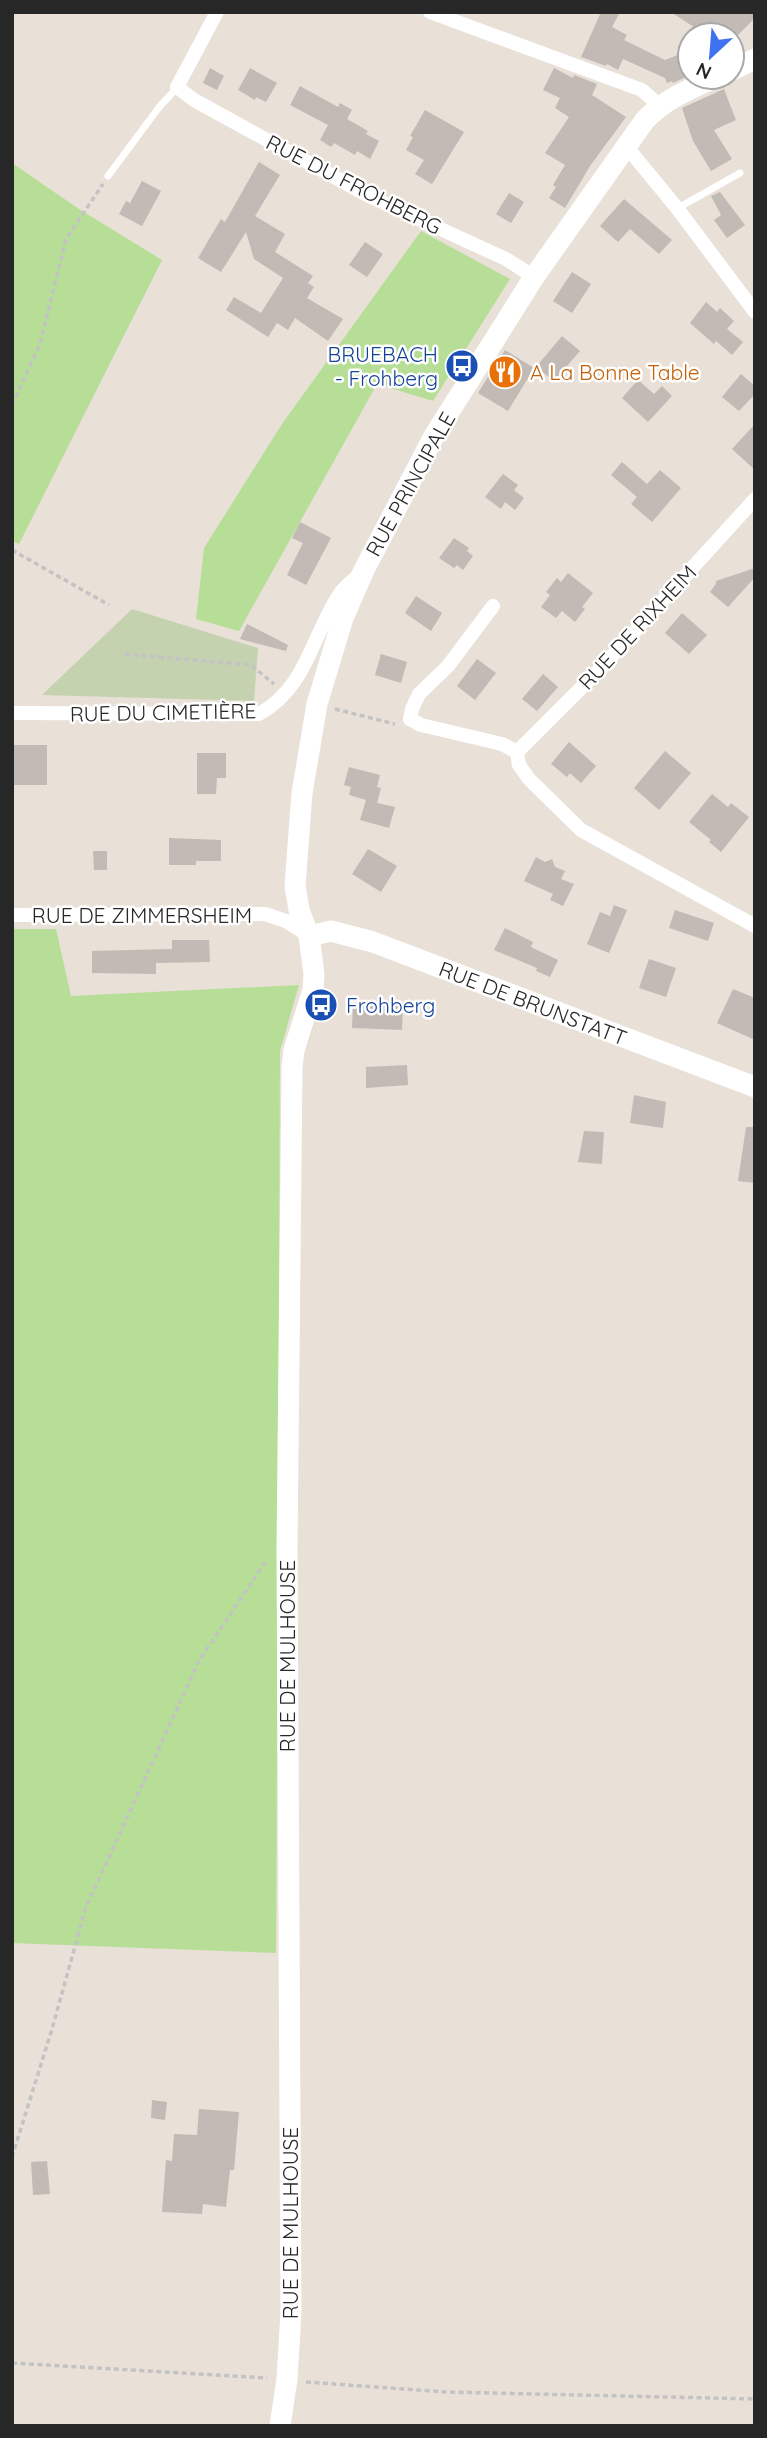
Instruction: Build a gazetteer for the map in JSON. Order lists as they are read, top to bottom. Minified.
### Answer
{"streets":{"main road":["RUE PRINCIPALE","RUE DE BRUNSTATT","RUE DE MULHOUSE"],"street":["RUE DU FROHBERG","RUE DE RIXHEIM","RUE DU CIMETIÈRE","RUE DE ZIMMERSHEIM"]},"crossings":[["RUE DU FROHBERG","RUE PRINCIPALE"],["RUE PRINCIPALE","RUE DU CIMETIÈRE"],["RUE PRINCIPALE","RUE DE ZIMMERSHEIM"],["RUE PRINCIPALE","RUE DE BRUNSTATT"],["RUE PRINCIPALE","RUE DE MULHOUSE"],["RUE DE ZIMMERSHEIM","RUE DE BRUNSTATT"],["RUE DE ZIMMERSHEIM","RUE DE MULHOUSE"],["RUE DE BRUNSTATT","RUE DE MULHOUSE"]],"places":{"bus stop":["BRUEBACH - Frohberg","Frohberg"],"restaurant":["A La Bonne Table"]},"north":"bottom left"}
